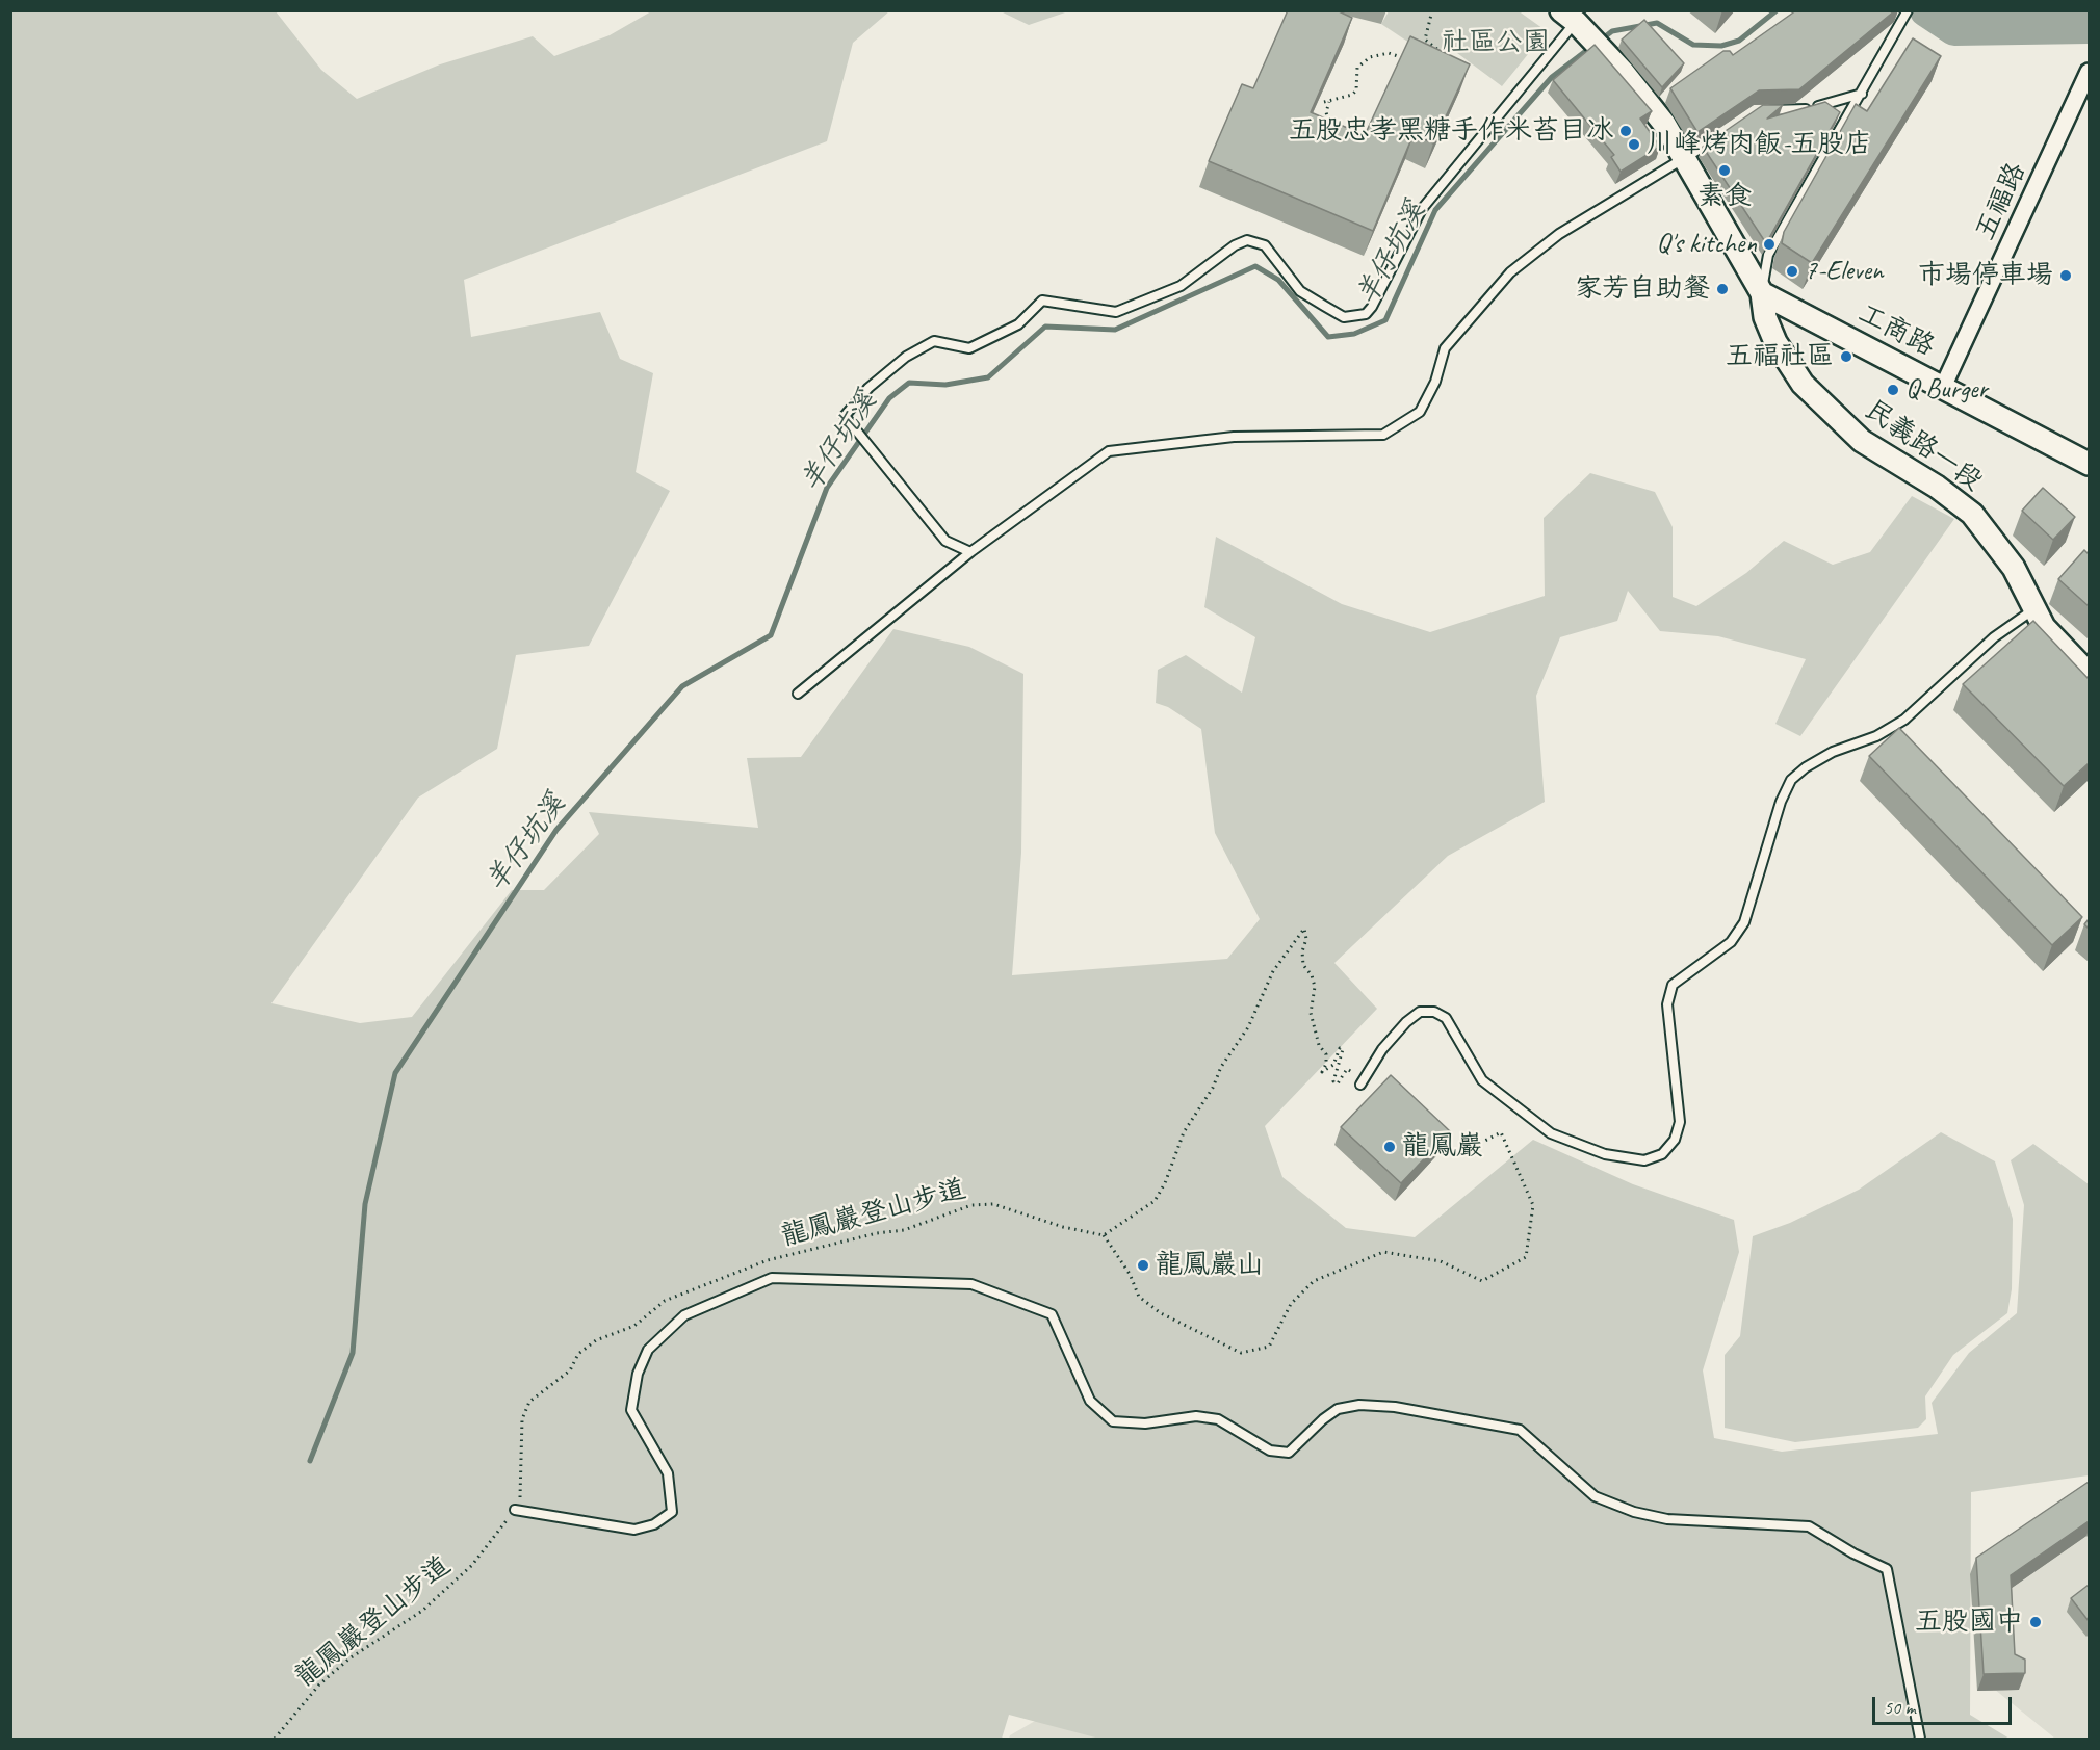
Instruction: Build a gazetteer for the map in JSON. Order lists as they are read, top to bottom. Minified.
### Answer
{"streets":{"main road":["工商路","民義路一段"],"street":["五福路"],"path":["龍鳳巖登山步道"]},"crossings":[["五福路","工商路"],["工商路","民義路一段"]],"water":["羊仔坑溪"],"parks":["社區公園"],"places":["五股忠孝黑糖手作米苔目冰","川峰烤肉飯-五股店","素食","Q's kitchen","7-Eleven","市場停車場","家芳自助餐","五福社區","Q Burger","龍鳳巖","龍鳳巖山","五股國中"],"scale_bar":"50 m"}
